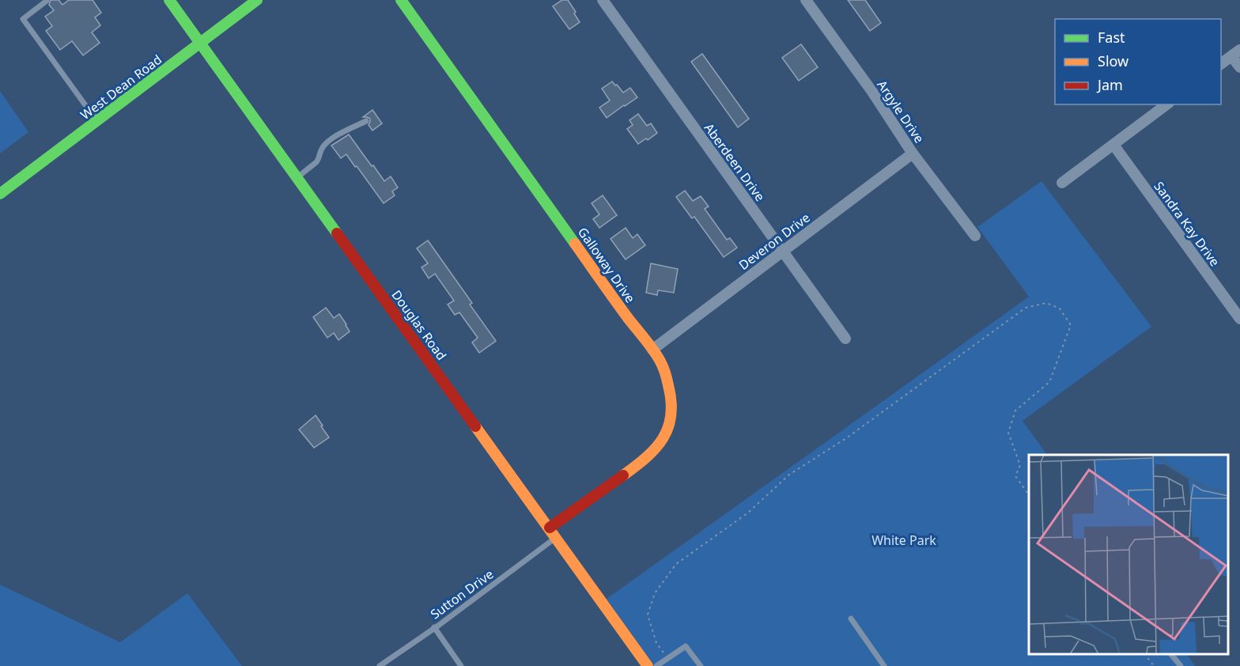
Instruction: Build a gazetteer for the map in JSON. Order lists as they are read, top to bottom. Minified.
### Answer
{"streets":{"street":["West Dean Road","Argyle Drive","Aberdeen Drive","Sandra Kay Drive","Deveron Drive","Galloway Drive","Douglas Road"],"lane":["Sutton Drive"]},"crossings":[["West Dean Road","Douglas Road"],["Argyle Drive","Deveron Drive"],["Aberdeen Drive","Deveron Drive"],["Deveron Drive","Galloway Drive"],["Galloway Drive","Douglas Road"],["Douglas Road","Sutton Drive"]],"parks":["White Park"],"legend":["Fast","Slow","Jam"]}
